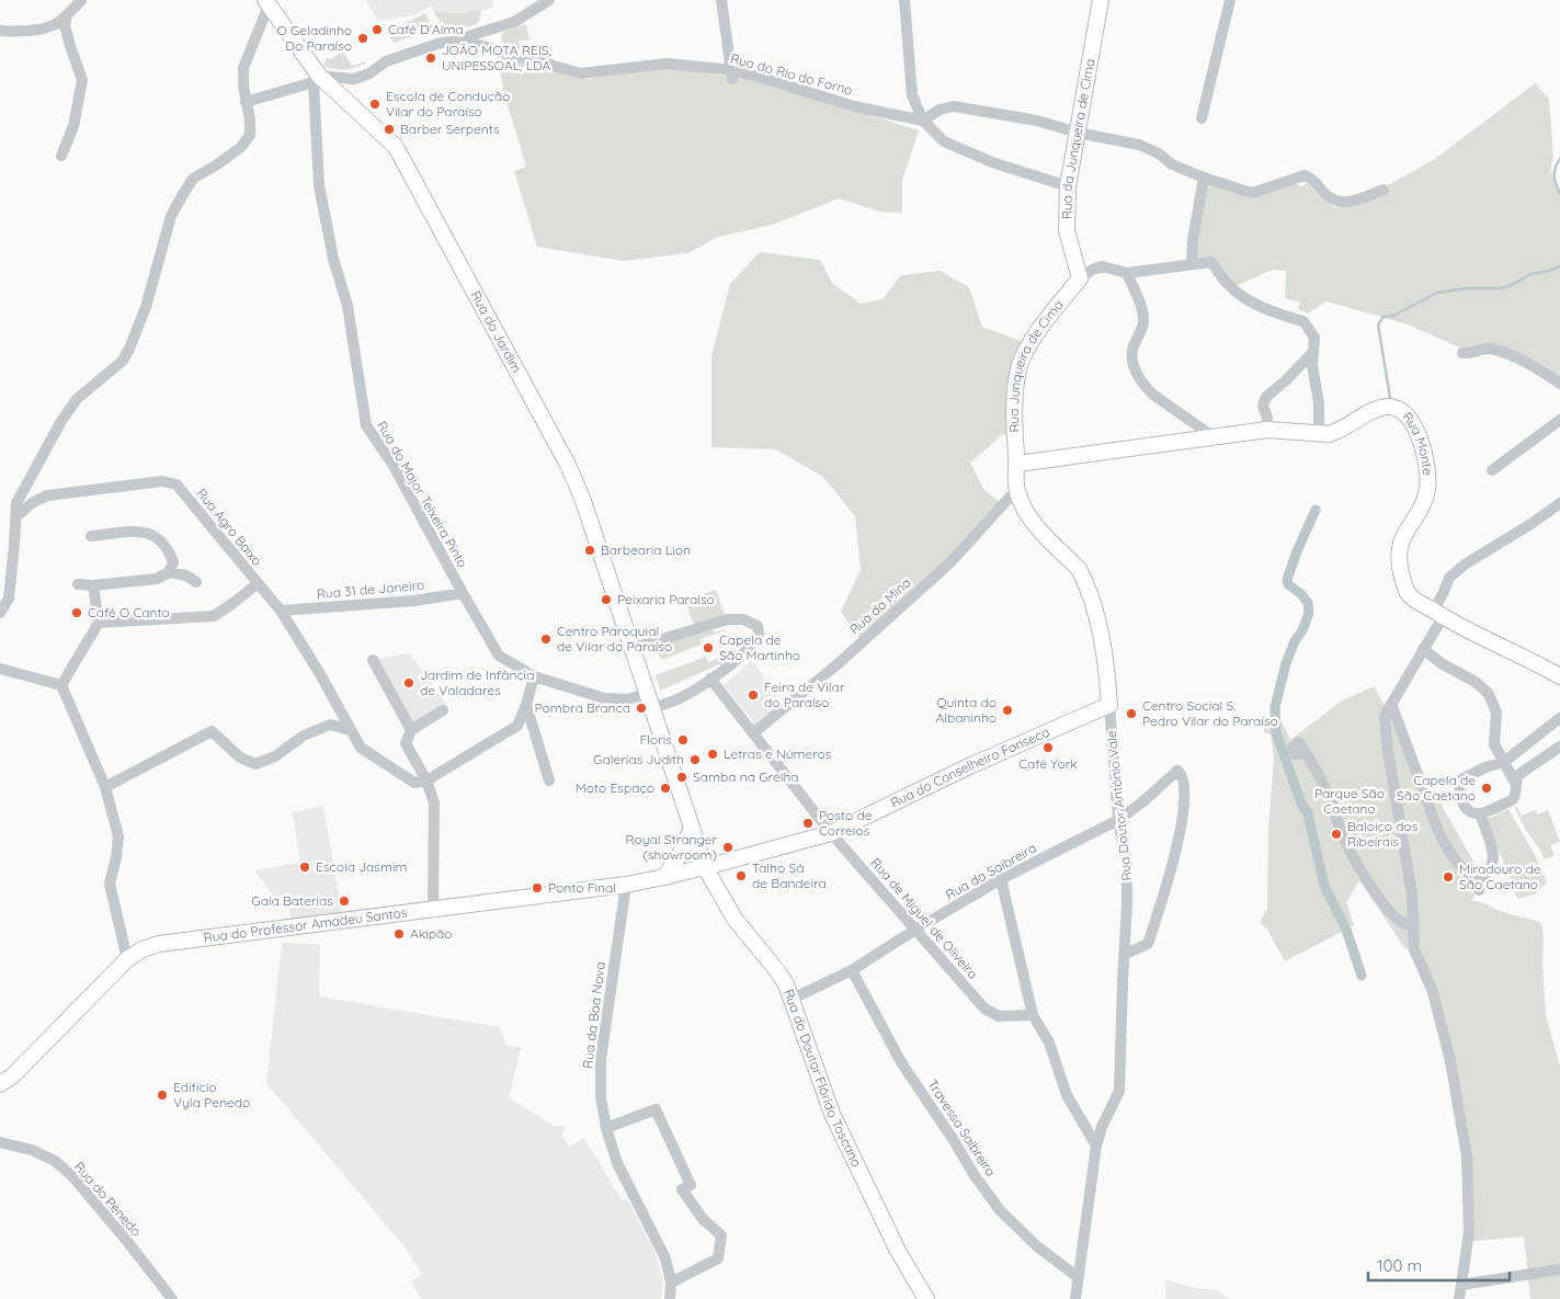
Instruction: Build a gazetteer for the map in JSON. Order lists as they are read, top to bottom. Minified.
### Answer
{"streets":{"main road":["Rua da Junqueira de Cima","Rua do Jardim","Rua Junqueira de Cima","Rua Monte","Rua do Conselheiro Fonseca","Rua Doutor António Vale","Rua do Professor Amadeu Santos","Rua do Doutor Flórido Toscano"],"street":["Rua do Rio do Forno","Rua do Major Teixeira Pinto","Rua Agro Baixo","Rua 31 de Janeiro","Rua da Mina","Rua da Saibreira","Rua de Miguel de Oliveira","Rua da Boa Nova","Travessa Saibreira","Rua do Penedo"]},"crossings":[["Rua da Junqueira de Cima","Rua Junqueira de Cima"],["Rua do Jardim","Rua do Major Teixeira Pinto"],["Rua do Jardim","Rua do Doutor Flórido Toscano"],["Rua Junqueira de Cima","Rua Monte"],["Rua Junqueira de Cima","Rua Doutor António Vale"],["Rua Monte","Rua Doutor António Vale"],["Rua do Major Teixeira Pinto","Rua 31 de Janeiro"],["Rua do Major Teixeira Pinto","Rua de Miguel de Oliveira"],["Rua Agro Baixo","Rua 31 de Janeiro"],["Rua da Mina","Rua Doutor António Vale"],["Rua da Mina","Rua de Miguel de Oliveira"],["Rua do Conselheiro Fonseca","Rua Doutor António Vale"],["Rua do Conselheiro Fonseca","Rua de Miguel de Oliveira"],["Rua do Conselheiro Fonseca","Rua do Professor Amadeu Santos"],["Rua do Conselheiro Fonseca","Rua do Doutor Flórido Toscano"],["Rua Doutor António Vale","Rua da Saibreira"],["Rua Doutor António Vale","Travessa Saibreira"],["Rua da Saibreira","Rua de Miguel de Oliveira"],["Rua da Saibreira","Rua do Doutor Flórido Toscano"],["Rua da Saibreira","Travessa Saibreira"],["Rua do Professor Amadeu Santos","Rua da Boa Nova"],["Rua do Professor Amadeu Santos","Rua do Doutor Flórido Toscano"]],"parks":["Parque São Caetano"],"places":["Café D'Alma","O Geladinho Do Paraíso","JOÃO MOTA REIS, UNIPESSOAL, LDA","Escola de Condução Vilar do Paraíso","Barber Serpents","Barbearia Lion","Peixaria Paraíso","Café O Canto","Centro Paroquial de Vilar do Paraíso","Capela de São Martinho","Jardim de Infância de Valadares","Feira de Vilar do Paraíso","Pombra Branca","Quinta do Albaninho","Centro Social S. Pedro Vilar do Paraíso","Floris","Café York","Letras e Números","Galerias Judith","Samba na Grelha","Moto Espaço","Capela de São Caetano","Posto de Correios","Baloiço dos Ribeirais","Royal Stranger (showroom)","Escola Jasmim","Talho Sá de Bandeira","Miradouro de São Caetano","Ponto Final","Gaia Baterias","Akipão","Edificio Vyla Penedo"],"scale_bar":"100 m"}
